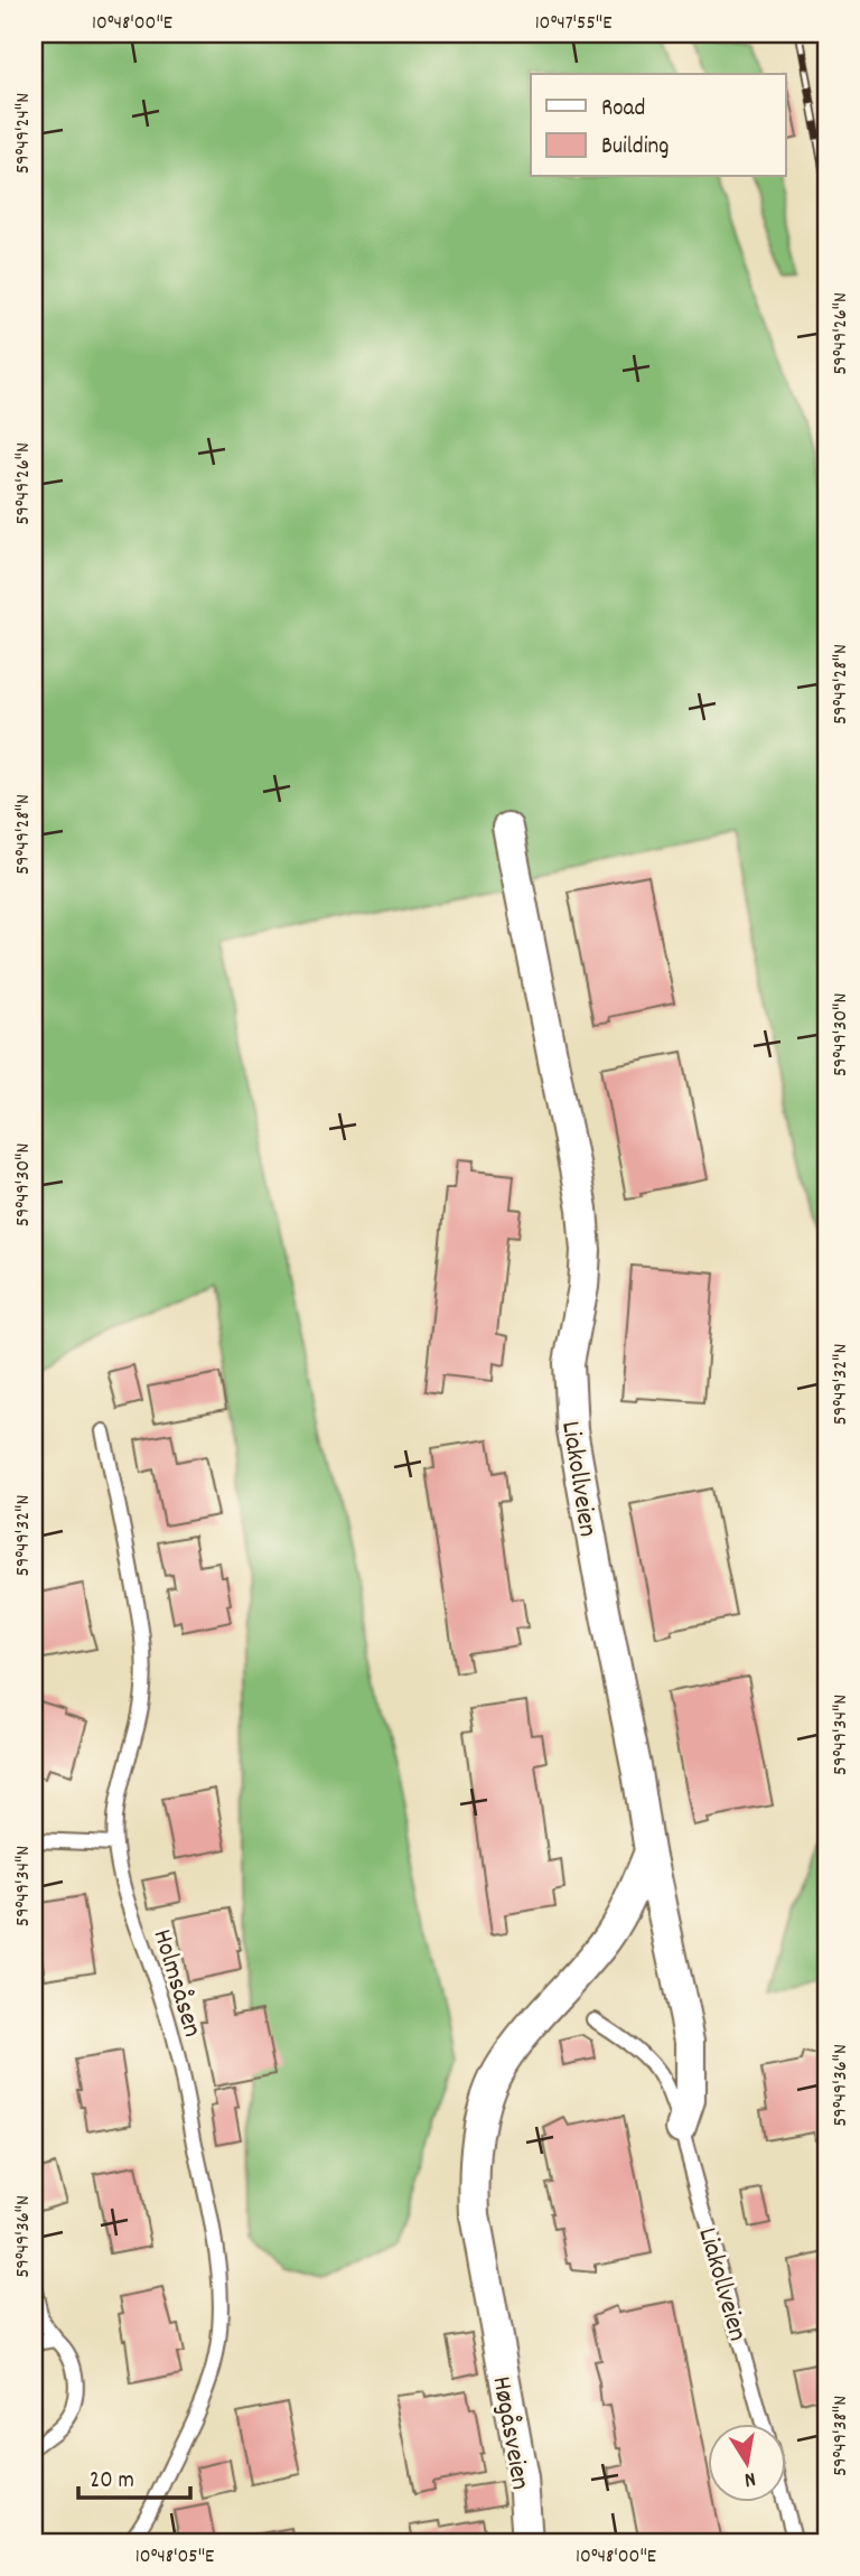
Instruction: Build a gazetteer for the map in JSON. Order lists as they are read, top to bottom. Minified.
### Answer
{"streets":{"street":["Liakollveien","Høgåsveien"],"lane":["Holmsåsen"]},"crossings":[["Liakollveien","Høgåsveien"]],"legend":["Road","Building"],"scale_bar":"20 m","north":"bottom","coordinates":["10°48'00\"E","10°47'55\"E","59°49'24\"N","59°49'26\"N","59°49'28\"N","59°49'30\"N","59°49'32\"N","59°49'34\"N","59°49'36\"N","59°49'38\"N","10°48'05\"E"]}
